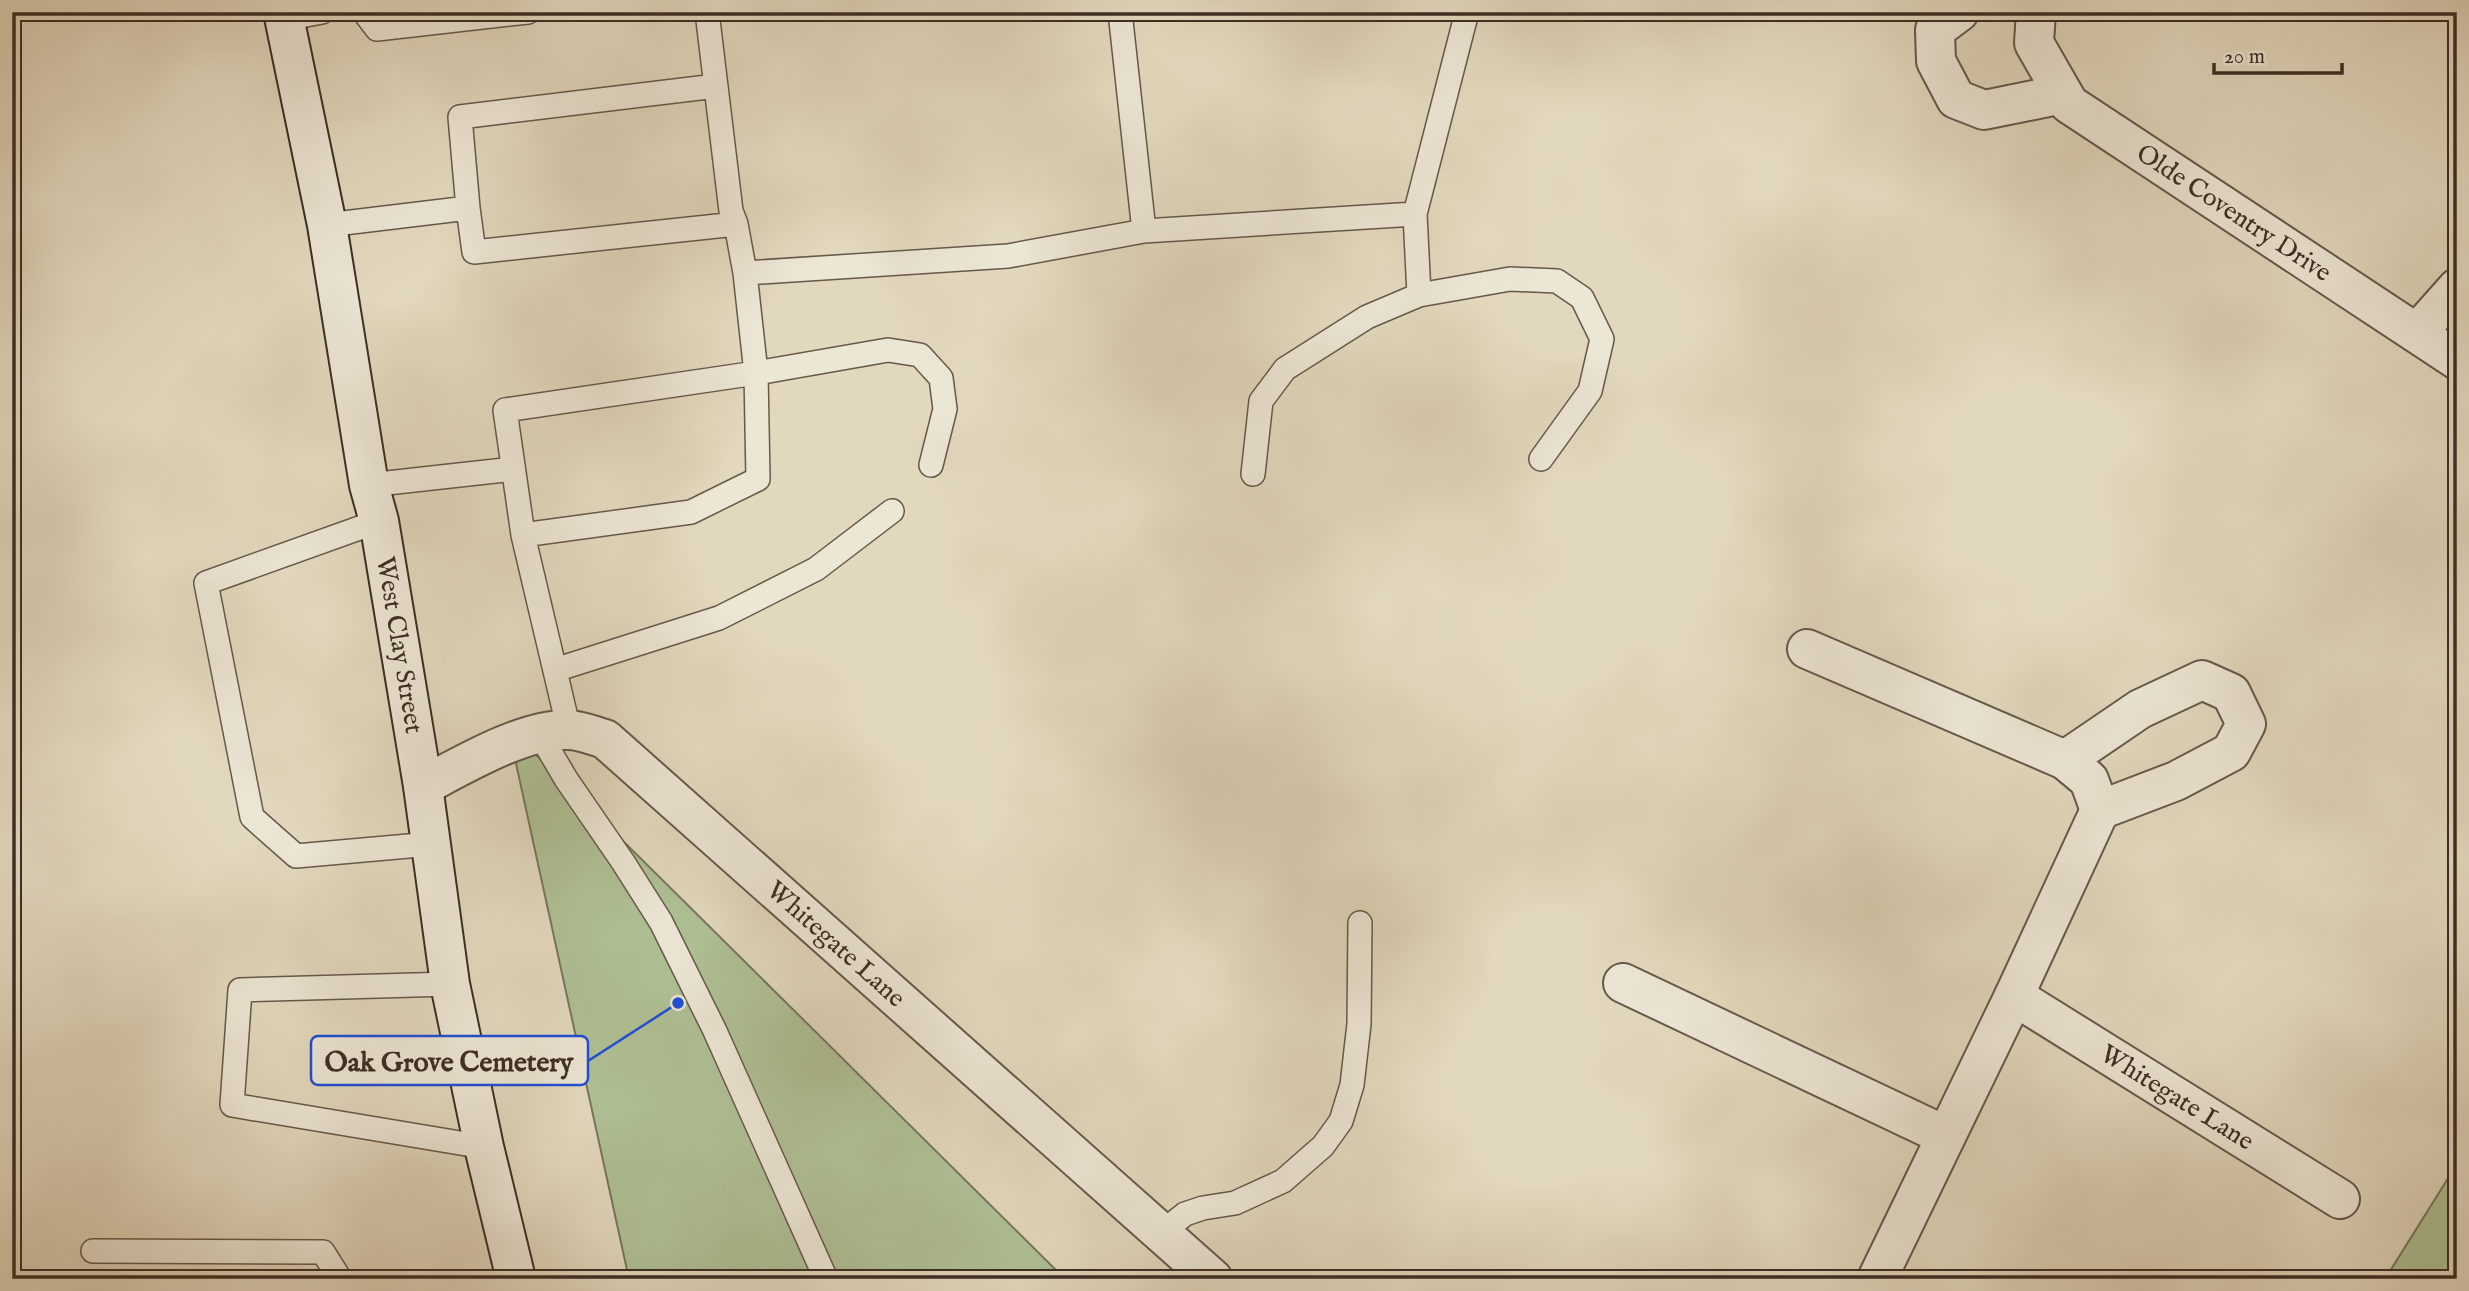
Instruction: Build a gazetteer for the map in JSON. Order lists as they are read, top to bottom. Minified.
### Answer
{"streets":{"street":["Olde Coventry Drive","West Clay Street","Whitegate Lane"]},"places":["Oak Grove Cemetery"],"scale_bar":"20 m"}
